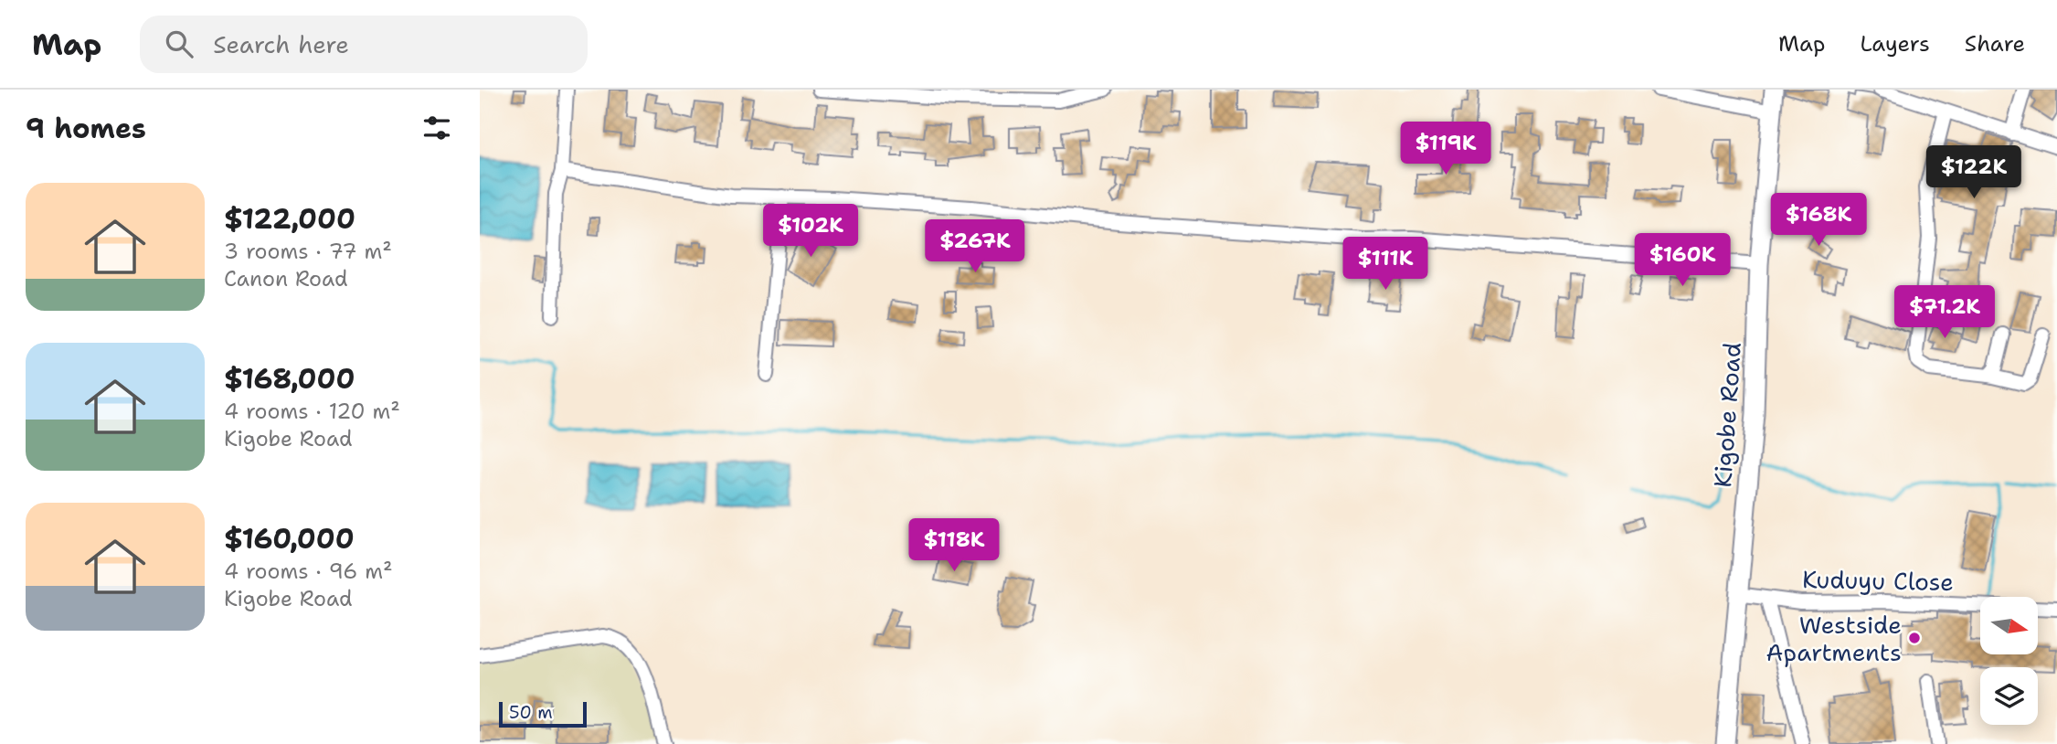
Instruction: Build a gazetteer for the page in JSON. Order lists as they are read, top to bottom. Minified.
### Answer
{"streets":{"street":["Kigobe Road","Kuduyu Close"]},"crossings":[["Kigobe Road","Kuduyu Close"]],"places":["Westside Apartments"],"scale_bar":"50 m","north":"right","page":{"header":"Map","search":"Search here","nav":["Map","Layers","Share"],"heading":"9 homes","price":["$119K","$122K","$168K","$102K","$267K","$160K","$111K","$71.2K","$118K"],"list":[{"name":"$122,000","note":"3 rooms · 77 m² · Canon Road"},{"name":"$168,000","note":"4 rooms · 120 m² · Kigobe Road"},{"name":"$160,000","note":"4 rooms · 96 m² · Kigobe Road"}],"scale":"50 m"}}
